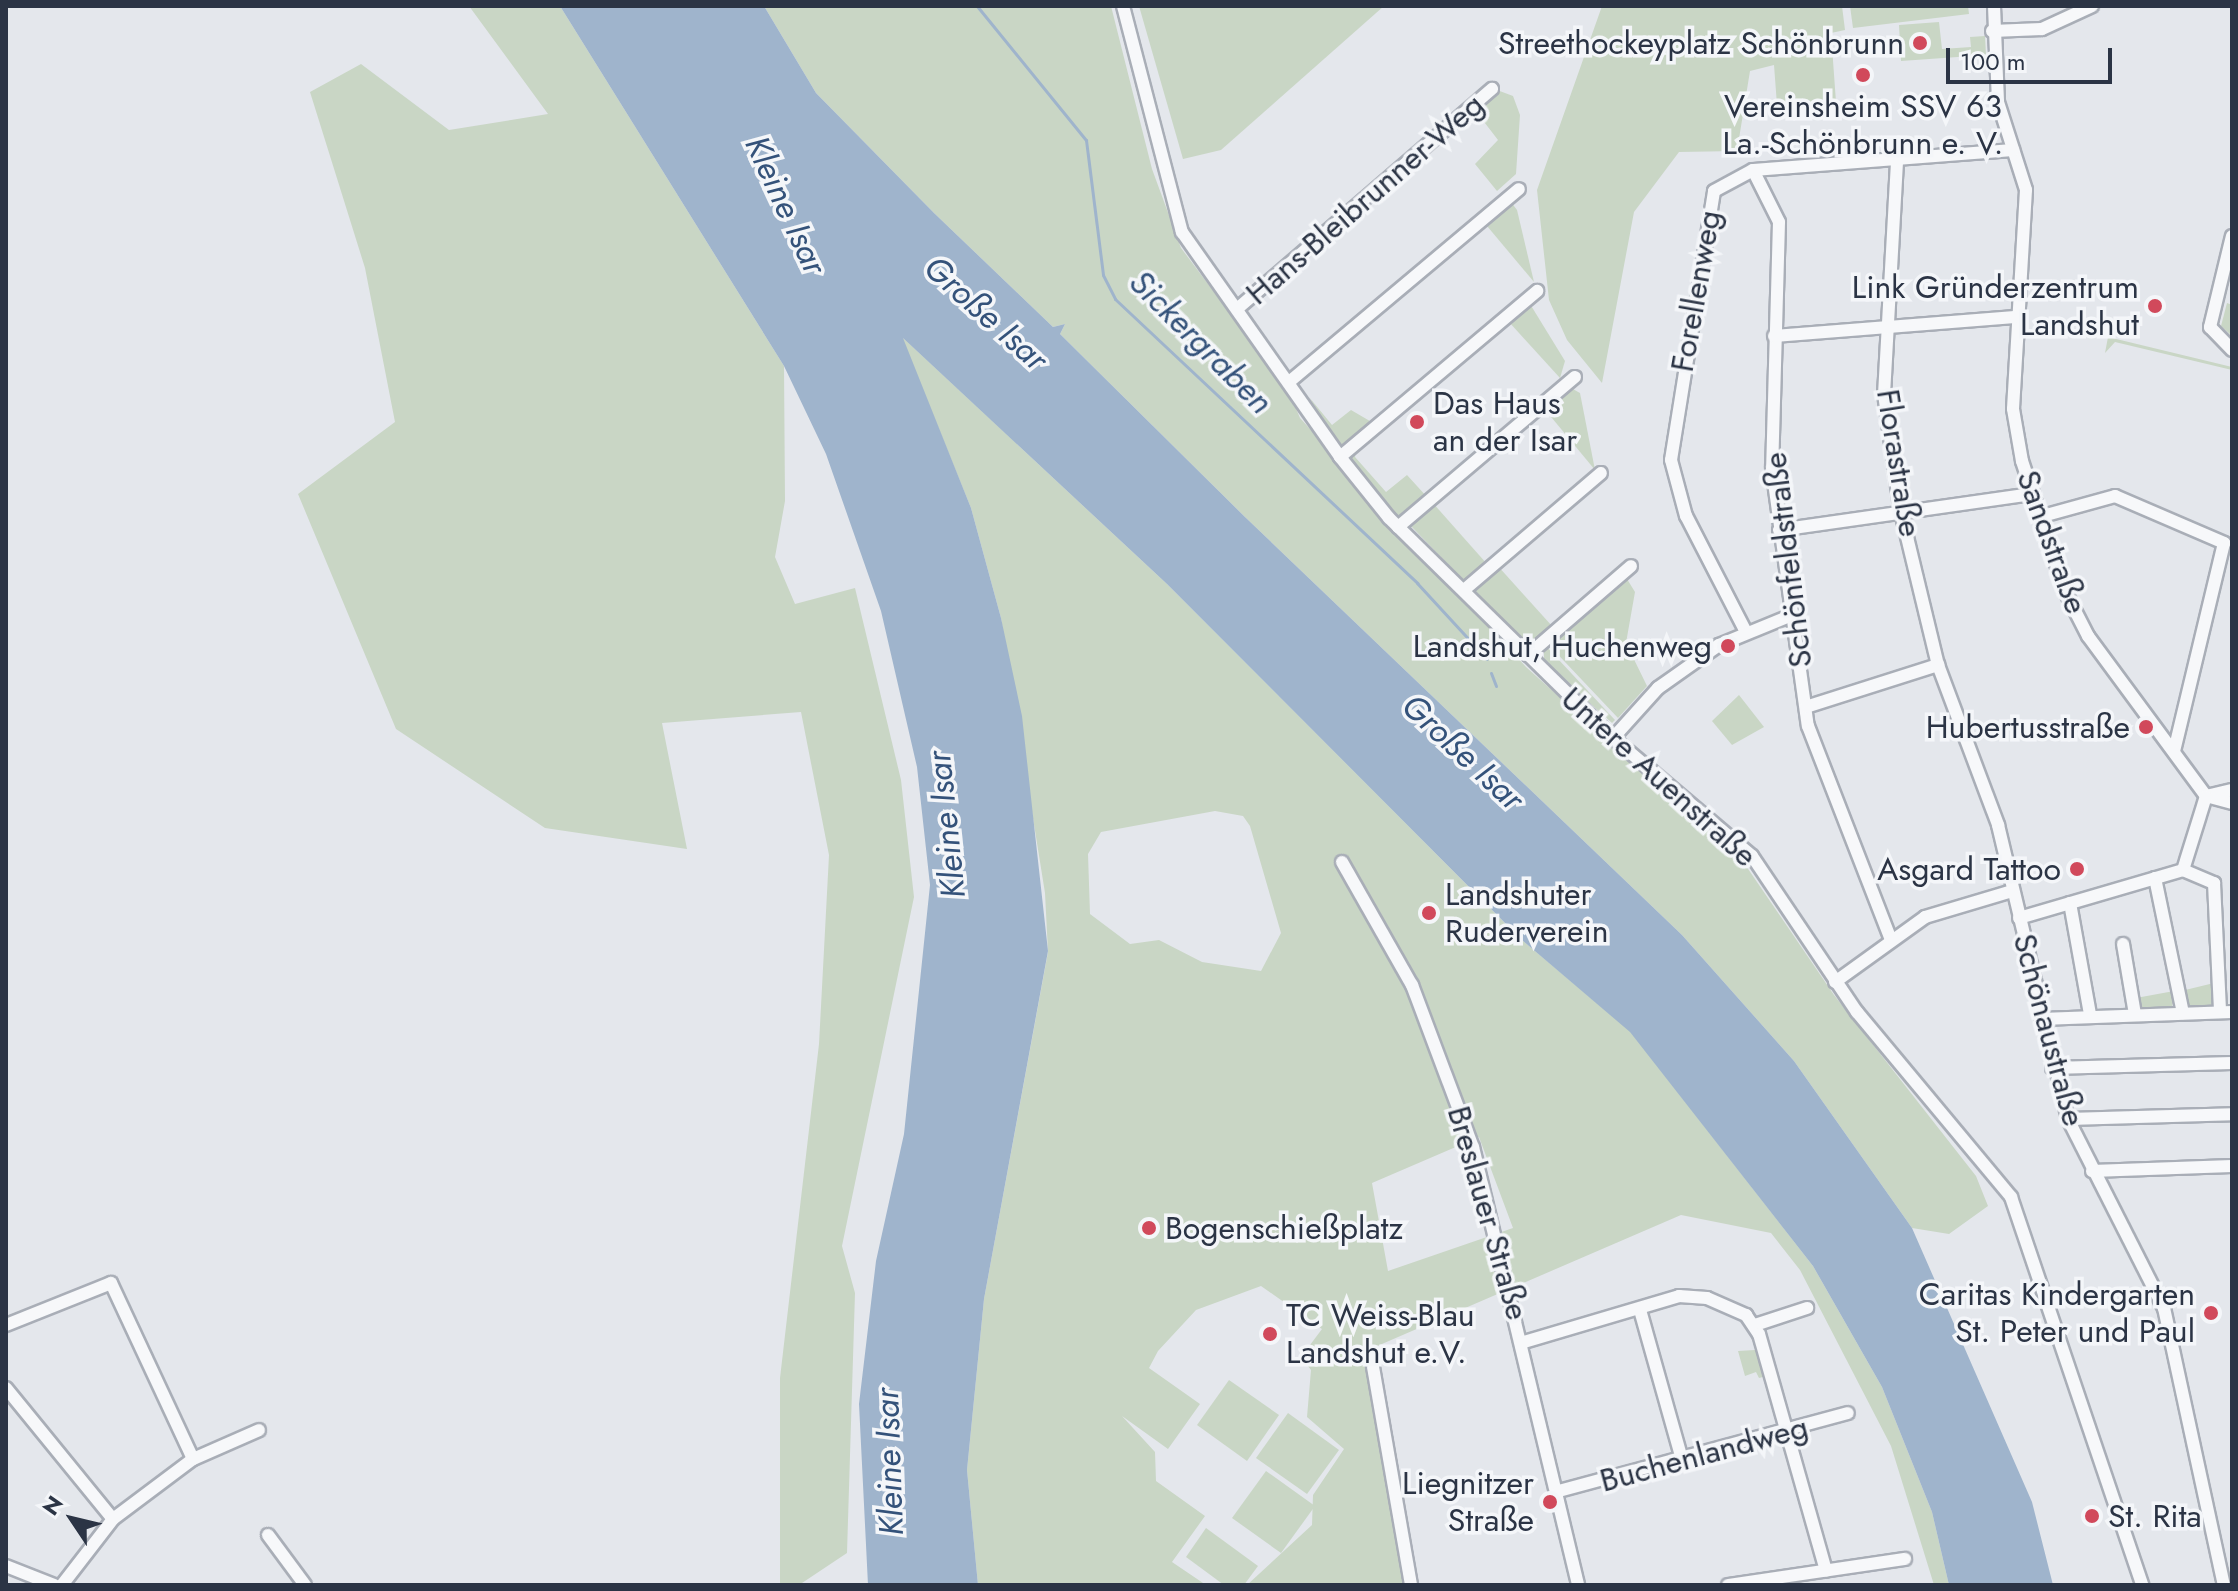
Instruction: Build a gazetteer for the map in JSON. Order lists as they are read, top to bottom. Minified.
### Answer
{"streets":{"street":["Hans-Bleibrunner-Weg","Forellenweg","Florastraße","Sandstraße","Schönfeldstraße","Untere Auenstraße","Schönaustraße","Breslauer Straße","Buchenlandweg"]},"crossings":[["Hans-Bleibrunner-Weg","Untere Auenstraße"],["Forellenweg","Florastraße"],["Forellenweg","Sandstraße"],["Forellenweg","Schönfeldstraße"],["Florastraße","Schönaustraße"],["Schönfeldstraße","Schönaustraße"],["Untere Auenstraße","Schönaustraße"],["Breslauer Straße","Buchenlandweg"]],"water":["Kleine Isar","Große Isar","Sickergraben"],"places":["Streethockeyplatz Schönbrunn","Vereinsheim SSV 63 La.-Schönbrunn e. V.","Link Gründerzentrum Landshut","Das Haus an der Isar","Landshut, Huchenweg","Hubertusstraße","Asgard Tattoo","Landshuter Ruderverein","Bogenschießplatz","Caritas Kindergarten St. Peter und Paul","TC Weiss-Blau Landshut e.V.","Liegnitzer Straße","St. Rita"],"scale_bar":"100 m","north":"top left"}
